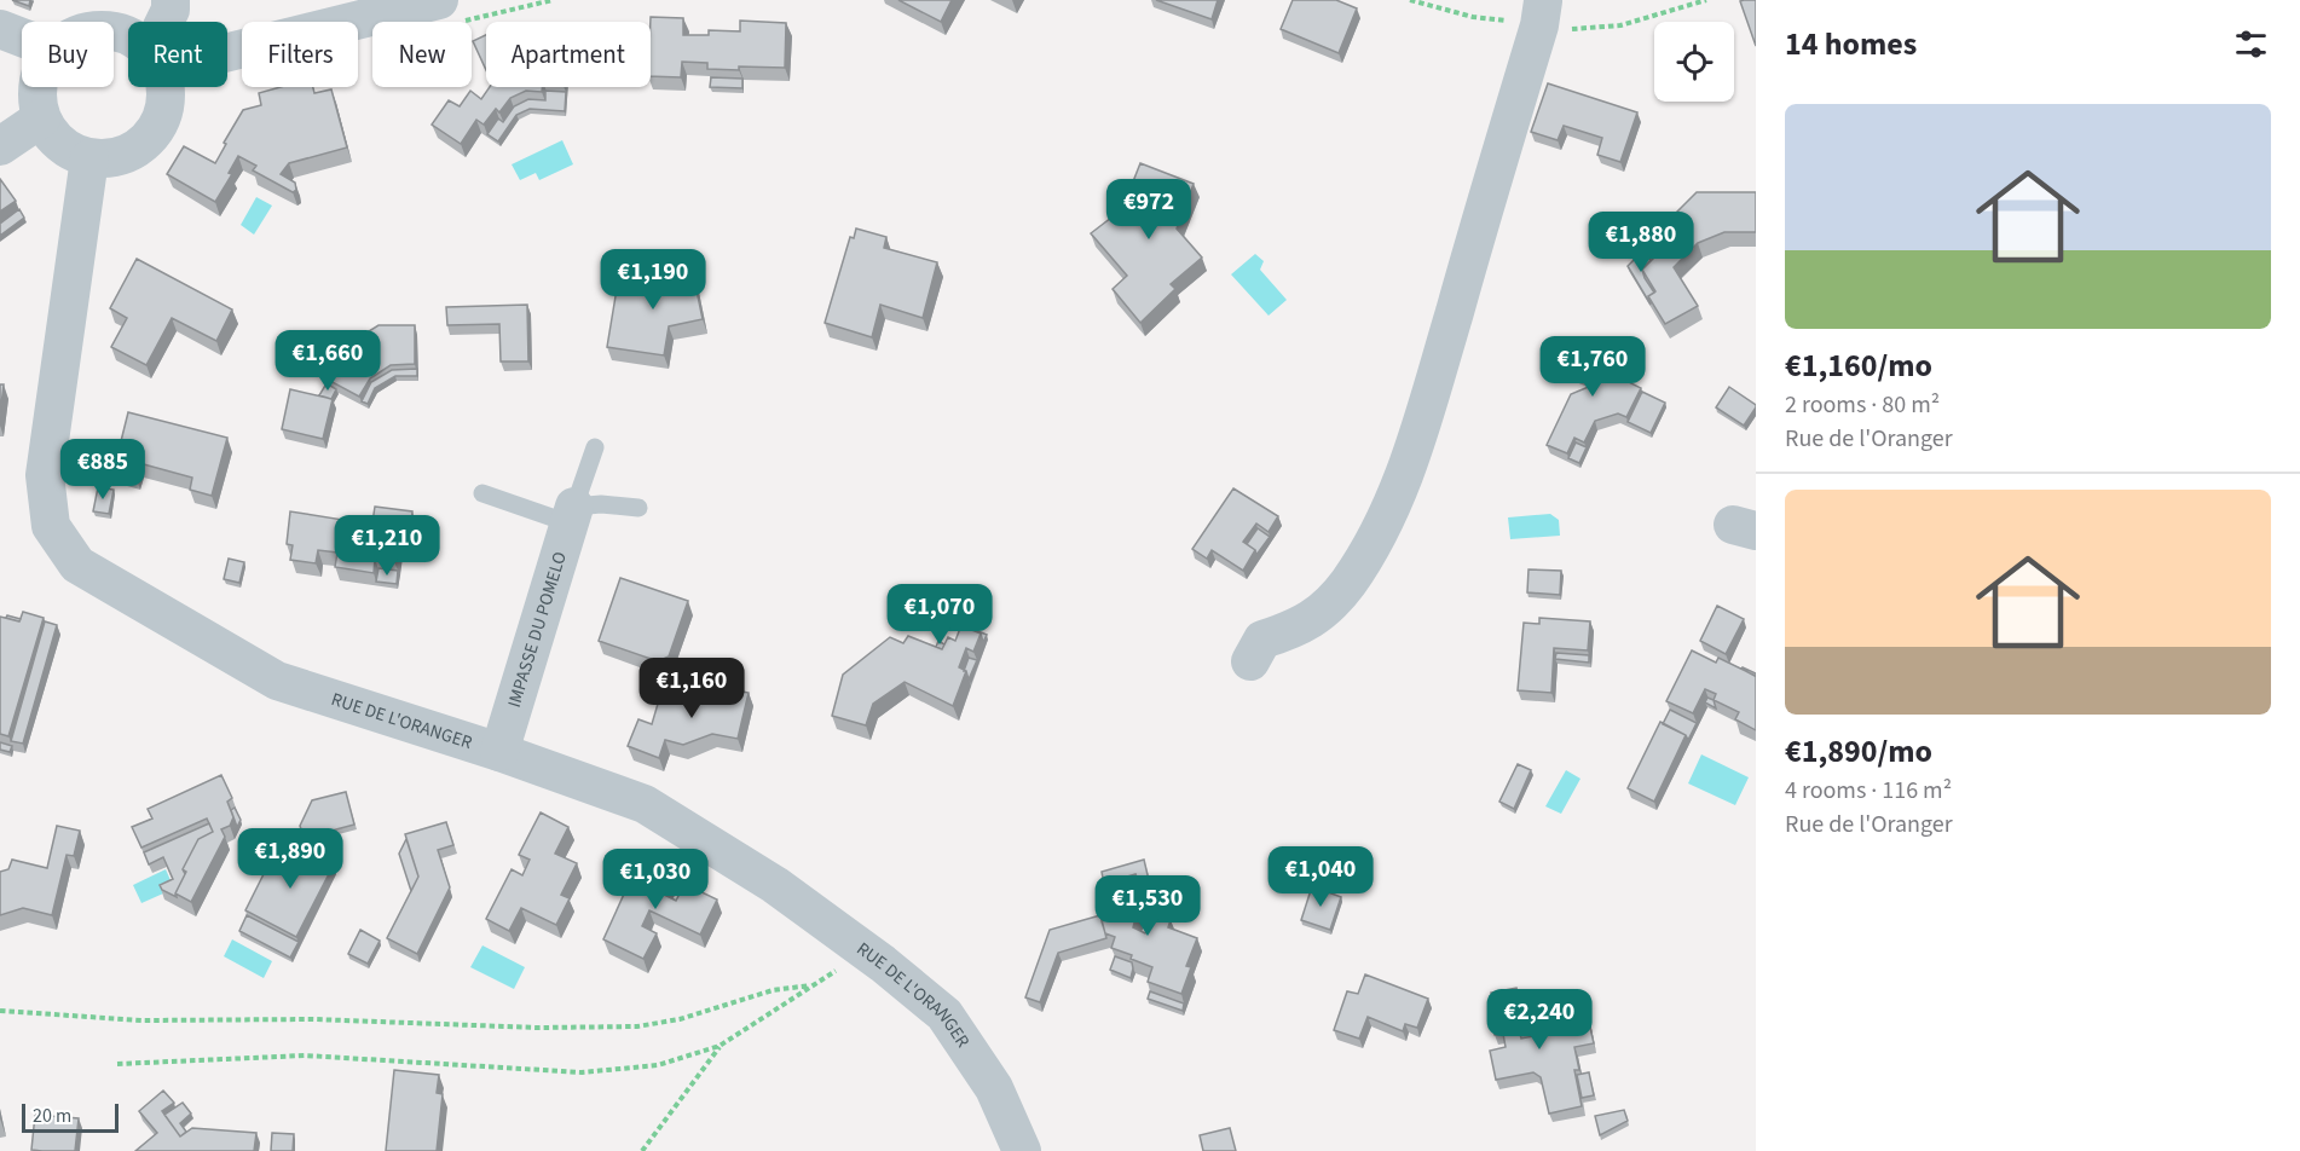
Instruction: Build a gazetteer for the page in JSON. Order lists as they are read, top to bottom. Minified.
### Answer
{"streets":{"street":["IMPASSE DU POMELO","RUE DE L'ORANGER"]},"crossings":[["IMPASSE DU POMELO","RUE DE L'ORANGER"]],"scale_bar":"20 m","page":{"heading":"14 homes","chip":["Buy","Rent","Filters","New","Apartment"],"list":[{"name":"€1,160/mo","note":"2 rooms · 80 m² · Rue de l'Oranger"},{"name":"€1,890/mo","note":"4 rooms · 116 m² · Rue de l'Oranger"}],"price":["€972","€1,880","€1,190","€1,660","€1,760","€885","€1,210","€1,070","€1,160","€1,890","€1,040","€1,030","€1,530","€2,240"],"scale":"20 m"}}
